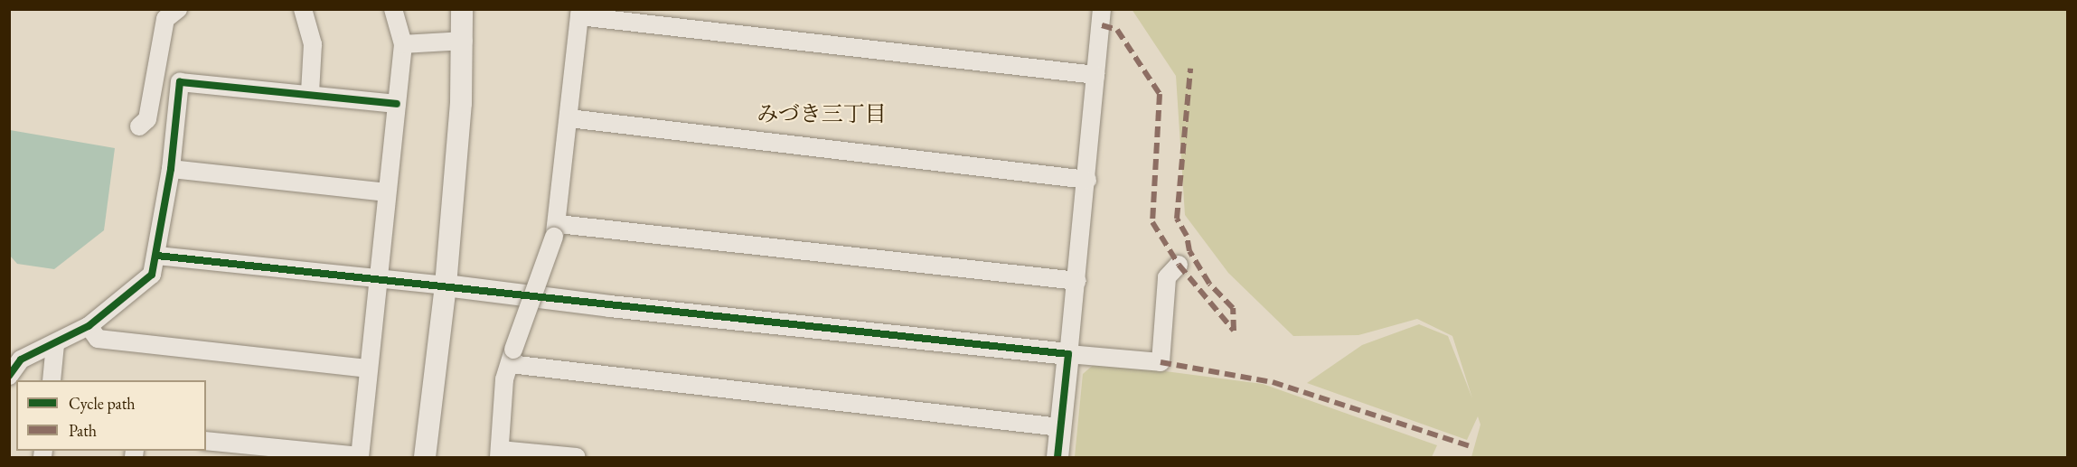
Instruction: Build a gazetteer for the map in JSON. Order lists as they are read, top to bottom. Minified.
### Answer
{"districts":["みづき三丁目"],"legend":["Cycle path","Path"]}
